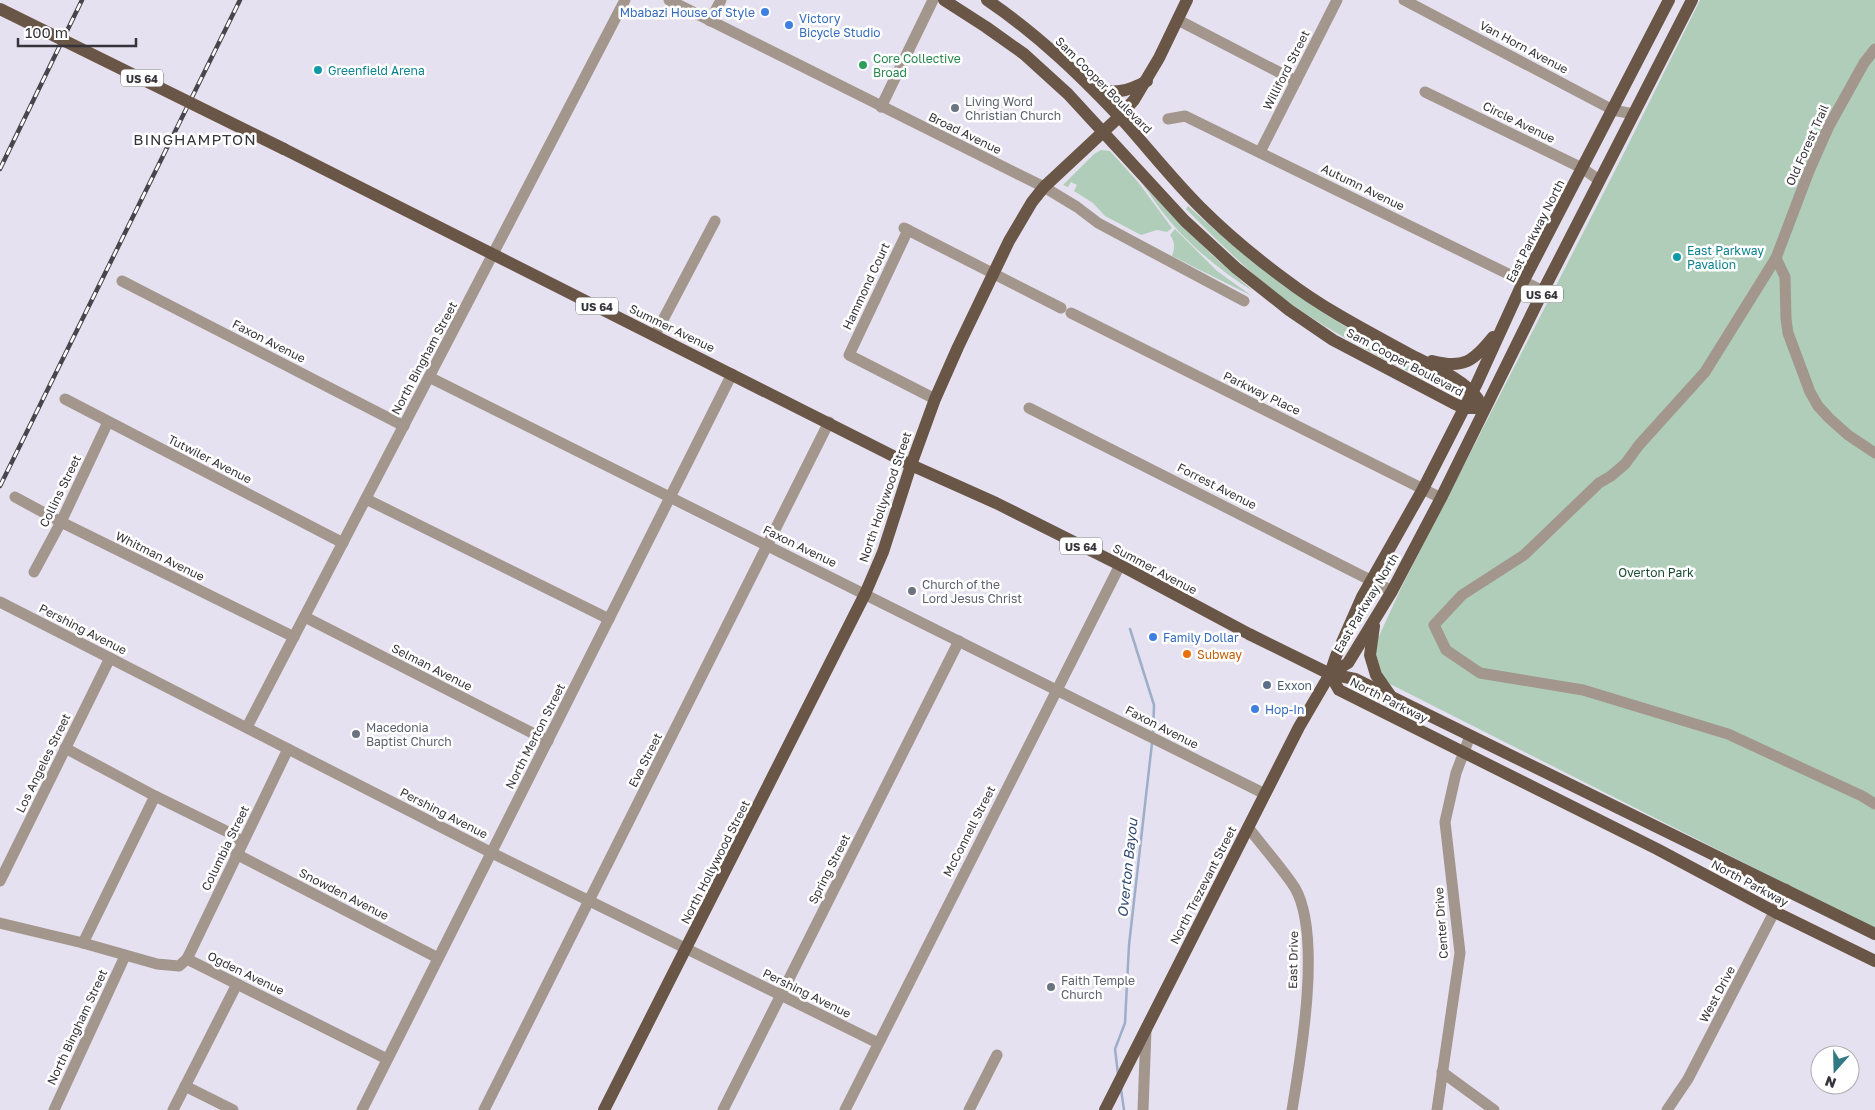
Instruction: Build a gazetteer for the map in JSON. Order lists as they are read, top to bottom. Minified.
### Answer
{"streets":{"main road":["US 64","Sam Cooper Boulevard","East Parkway North","Summer Avenue","North Hollywood Street","North Parkway","North Trezevant Street"],"street":["Van Horn Avenue","Williford Street","Circle Avenue","Broad Avenue","Old Forest Trail","Autumn Avenue","Hammond Court","Faxon Avenue","North Bingham Street","Parkway Place","Tutwiler Avenue","Forrest Avenue","Collins Street","Whitman Avenue","Pershing Avenue","Selman Avenue","North Merton Street","Eva Street","Los Angeles Street","McConnell Street","Columbia Street","Spring Street","Snowden Avenue","Center Drive","East Drive","Ogden Avenue","West Drive"]},"crossings":[["Van Horn Avenue","East Parkway North"],["Williford Street","Autumn Avenue"],["Sam Cooper Boulevard","East Parkway North"],["Sam Cooper Boulevard","North Hollywood Street"],["Circle Avenue","East Parkway North"],["Broad Avenue","North Hollywood Street"],["Autumn Avenue","East Parkway North"],["East Parkway North","Summer Avenue"],["East Parkway North","Parkway Place"],["East Parkway North","Forrest Avenue"],["East Parkway North","North Parkway"],["East Parkway North","North Trezevant Street"],["Hammond Court","Parkway Place"],["Hammond Court","North Hollywood Street"],["Summer Avenue","North Bingham Street"],["Summer Avenue","North Hollywood Street"],["Summer Avenue","North Parkway"],["Summer Avenue","North Merton Street"],["Summer Avenue","Eva Street"],["Summer Avenue","McConnell Street"],["Summer Avenue","North Trezevant Street"],["Faxon Avenue","North Bingham Street"],["Faxon Avenue","North Hollywood Street"],["Faxon Avenue","North Merton Street"],["Faxon Avenue","Eva Street"],["Faxon Avenue","McConnell Street"],["Faxon Avenue","Spring Street"],["Faxon Avenue","North Trezevant Street"],["North Bingham Street","Tutwiler Avenue"],["North Bingham Street","Whitman Avenue"],["North Bingham Street","Pershing Avenue"],["North Bingham Street","Selman Avenue"],["Parkway Place","North Hollywood Street"],["Tutwiler Avenue","Collins Street"],["Collins Street","Whitman Avenue"],["North Hollywood Street","Pershing Avenue"],["Pershing Avenue","North Merton Street"],["Pershing Avenue","Eva Street"],["Pershing Avenue","Los Angeles Street"],["Pershing Avenue","McConnell Street"],["Pershing Avenue","Columbia Street"],["Pershing Avenue","Spring Street"],["Selman Avenue","North Merton Street"],["North Parkway","North Trezevant Street"],["North Parkway","Center Drive"],["North Parkway","West Drive"],["North Merton Street","Snowden Avenue"],["North Merton Street","Ogden Avenue"],["Columbia Street","Snowden Avenue"],["Columbia Street","Ogden Avenue"],["North Trezevant Street","East Drive"]],"districts":["BINGHAMPTON"],"water":["Overton Bayou"],"parks":["Overton Park"],"places":["Mbabazi House of Style","Victory Bicycle Studio","Core Collective Broad","Greenfield Arena","Living Word Christian Church","East Parkway Pavalion","Church of the Lord Jesus Christ","Family Dollar","Subway","Exxon","Hop-In","Macedonia Baptist Church","Faith Temple Church"],"scale_bar":"100 m","north":"bottom"}
